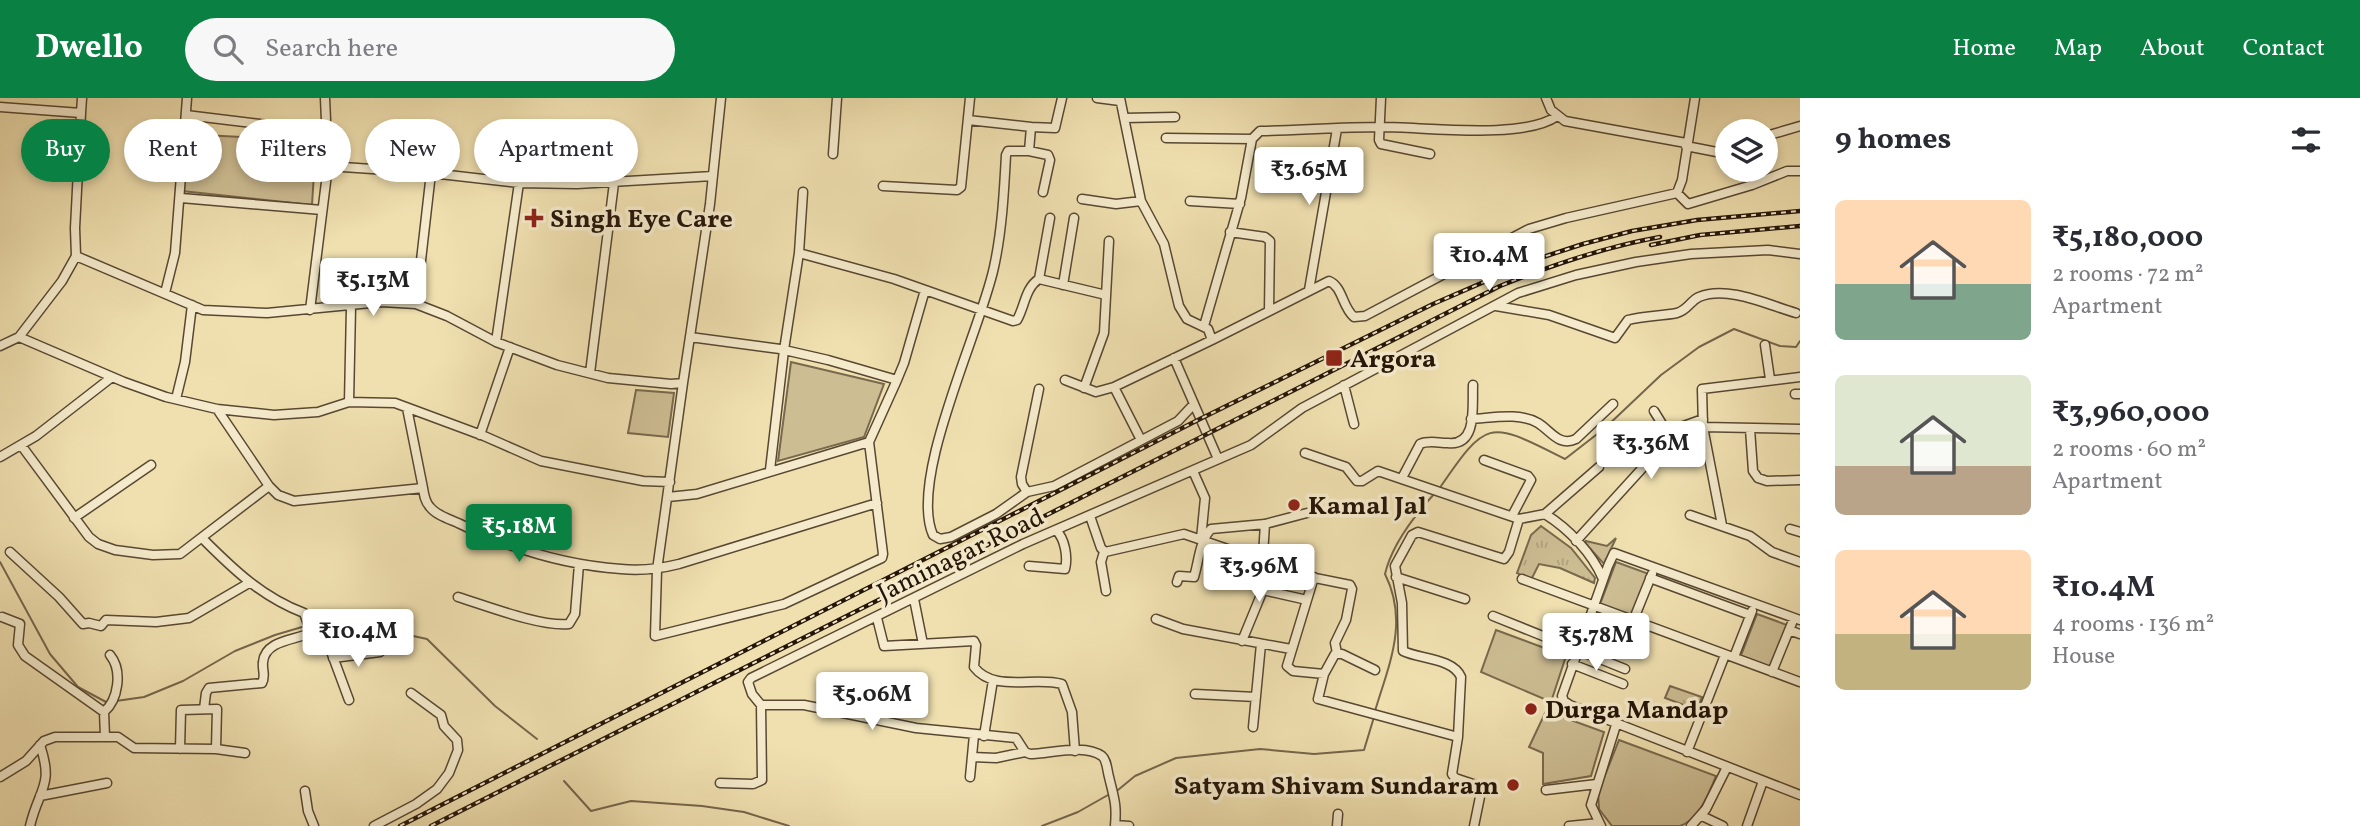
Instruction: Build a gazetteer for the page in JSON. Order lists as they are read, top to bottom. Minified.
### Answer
{"streets":{"street":["Jaminagar Road"]},"places":{"health":["Singh Eye Care"],"transit":["Argora"],"other":["Kamal Jal","Durga Mandap","Satyam Shivam Sundaram"]},"page":{"header":"Dwello","search":"Search here","nav":["Home","Map","About","Contact"],"heading":"9 homes","chip":["Buy","Rent","Filters","New","Apartment"],"price":["₹3.65M","₹10.4M","₹5.13M","₹3.36M","₹5.18M","₹3.96M","₹10.4M","₹5.78M","₹5.06M"],"list":[{"name":"₹5,180,000","note":"2 rooms · 72 m² · Apartment"},{"name":"₹3,960,000","note":"2 rooms · 60 m² · Apartment"},{"name":"₹10.4M","note":"4 rooms · 136 m² · House"}]}}
